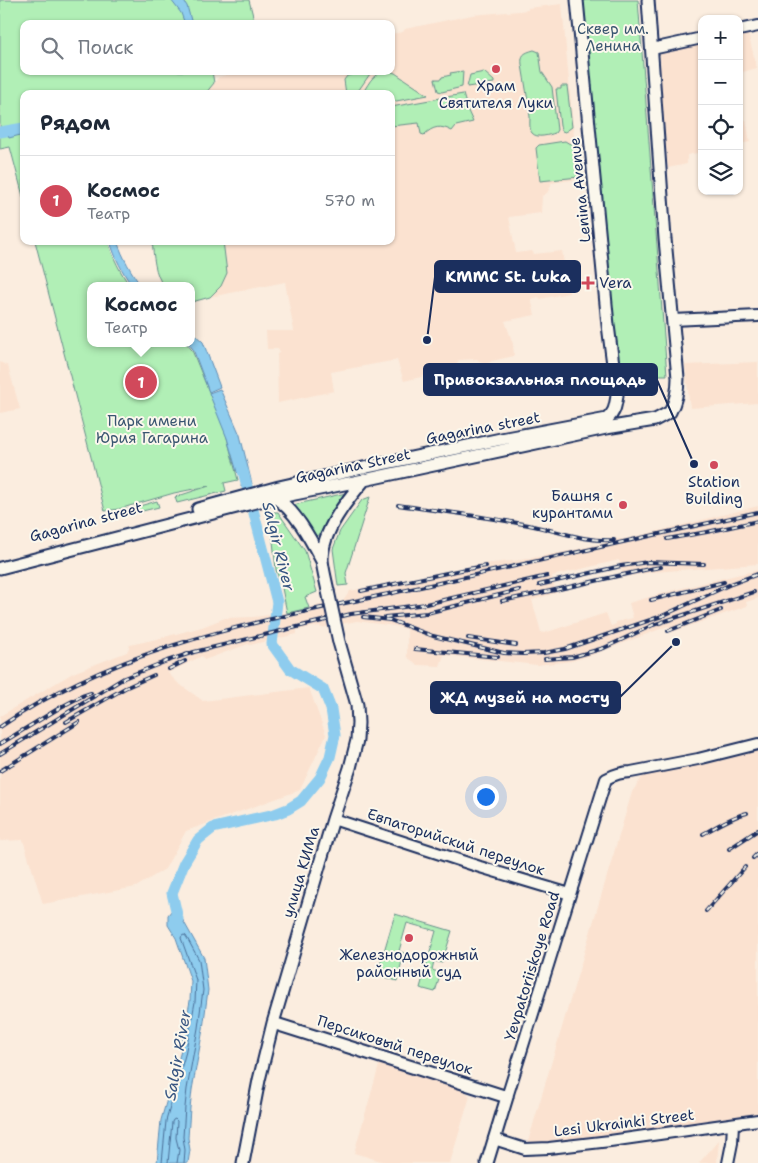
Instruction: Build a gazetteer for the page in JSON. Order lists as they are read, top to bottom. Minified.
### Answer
{"streets":{"main road":["Lenina Avenue","Gagarina street","Gagarina Street","Евпаторийский переулок","улица КИМа","Yevpatoriiskoye Road","Персиковый переулок","Lesi Ukrainki Street"]},"crossings":[["Lenina Avenue","Gagarina street"],["Gagarina street","Gagarina Street"],["Евпаторийский переулок","улица КИМа"],["Евпаторийский переулок","Yevpatoriiskoye Road"],["улица КИМа","Персиковый переулок"],["Yevpatoriiskoye Road","Персиковый переулок"],["Yevpatoriiskoye Road","Lesi Ukrainki Street"]],"water":["Salgir River"],"parks":["Сквер им. Ленина","Парк имени Юрия Гагарина"],"places":{"other":["Храм Святителя Луки","KMMC St. Luka","Привокзальная площадь","Station Building","Башня с курантами","ЖД музей на мосту","Железнодорожный районный суд"],"health":["Vera"]},"page":{"map_buttons":["+","−"],"search":"Поиск","heading":"Рядом","list":[{"mark":"1","name":"Космос","note":"Театр","value":"570 m"}],"popup":["Космос","Театр"],"pins":"1"}}
